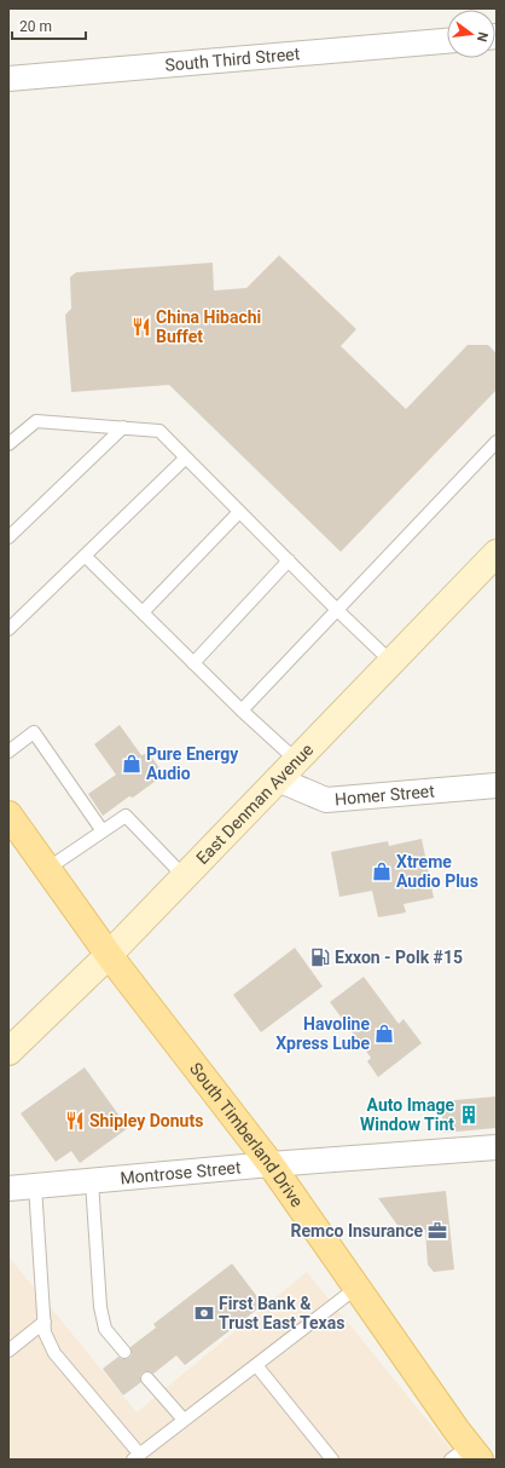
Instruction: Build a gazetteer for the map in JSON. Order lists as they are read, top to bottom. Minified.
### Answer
{"streets":{"main road":["East Denman Avenue","South Timberland Drive"],"street":["South Third Street","Homer Street","Montrose Street"]},"crossings":[["Homer Street","East Denman Avenue"],["East Denman Avenue","South Timberland Drive"],["South Timberland Drive","Montrose Street"]],"places":{"restaurant":["China Hibachi Buffet","Shipley Donuts"],"shop":["Pure Energy Audio","Xtreme Audio Plus","Havoline Xpress Lube"],"fuel station":["Exxon - Polk #15"],"building":["Auto Image Window Tint"],"office":["Remco Insurance"],"bank":["First Bank & Trust East Texas"]},"scale_bar":"20 m","north":"right"}
